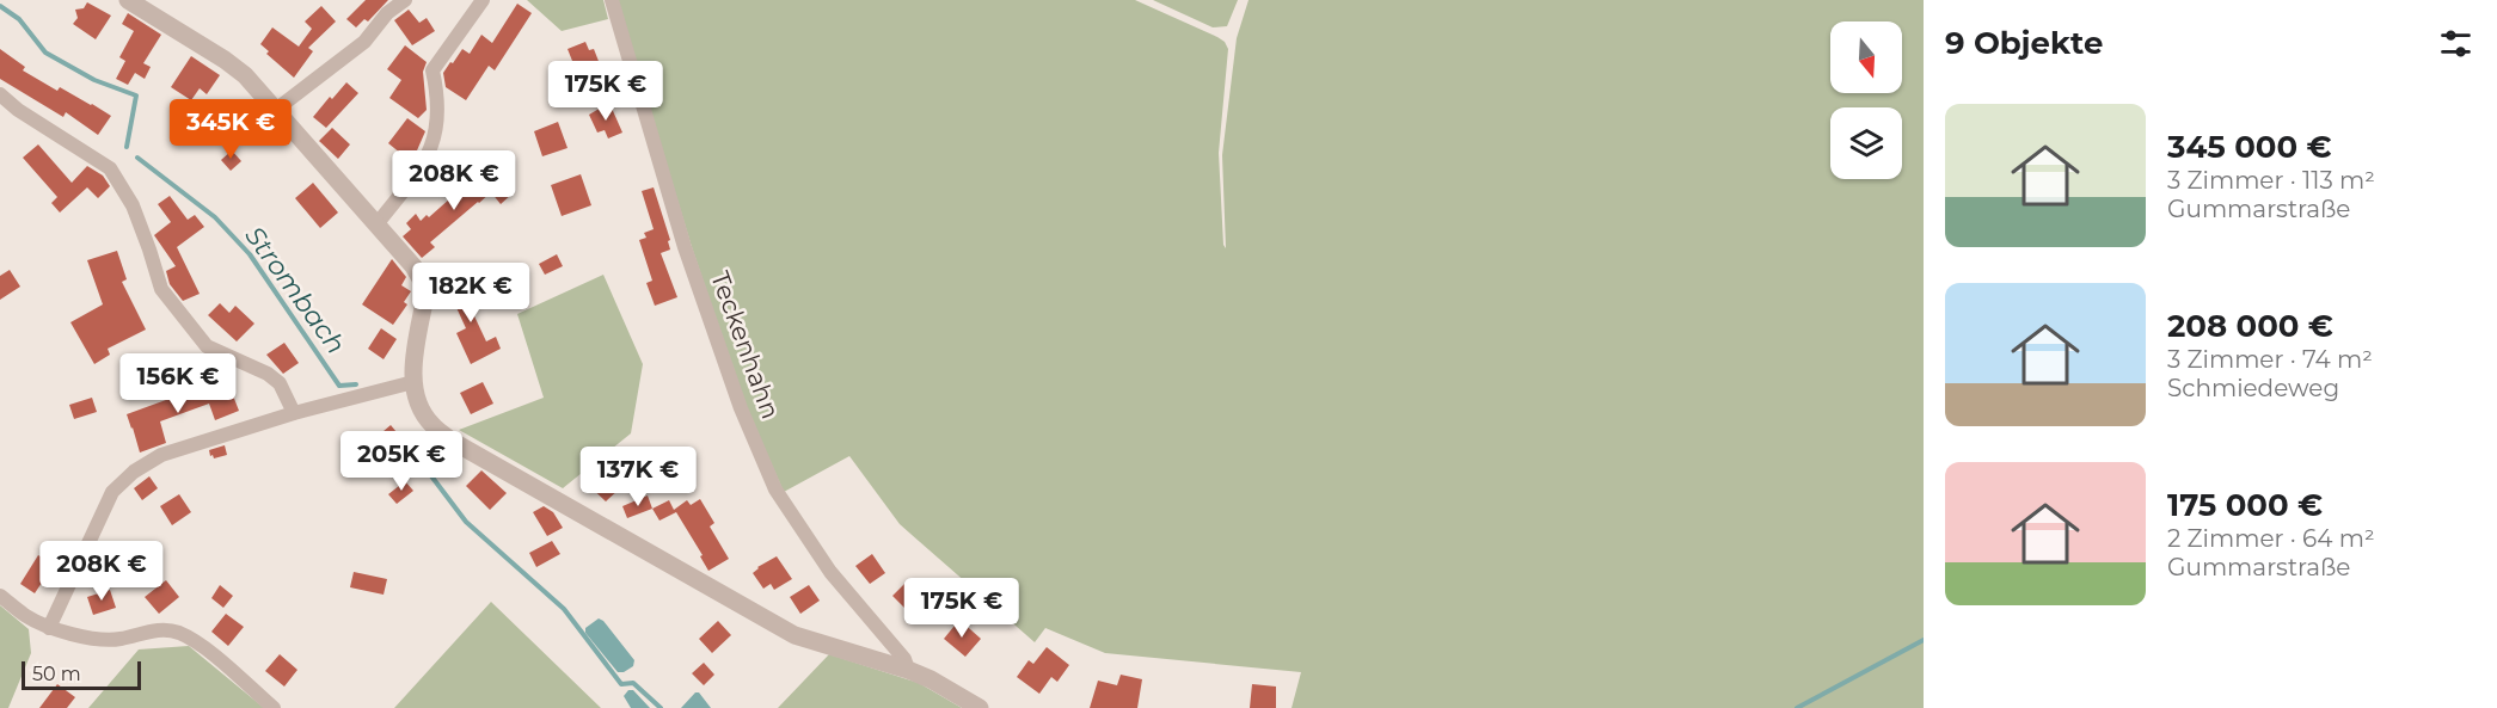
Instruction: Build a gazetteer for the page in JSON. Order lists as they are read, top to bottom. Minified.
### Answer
{"streets":{"street":["Teckenhahn"]},"water":["Strombach"],"scale_bar":"50 m","north":"bottom","page":{"heading":"9 Objekte","price":["175K €","345K €","208K €","182K €","156K €","205K €","137K €","208K €","175K €"],"list":[{"name":"345 000 €","note":"3 Zimmer · 113 m² · Gummarstraße"},{"name":"208 000 €","note":"3 Zimmer · 74 m² · Schmiedeweg"},{"name":"175 000 €","note":"2 Zimmer · 64 m² · Gummarstraße"}],"scale":"50 m"}}
